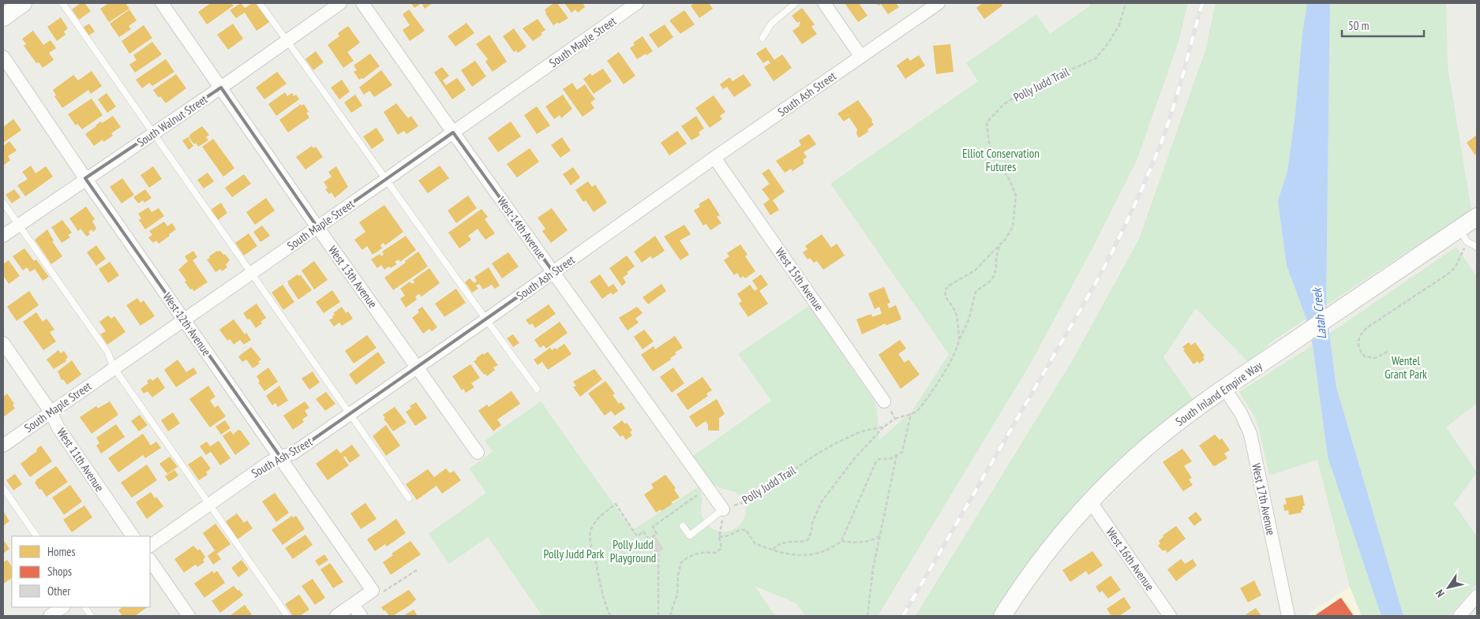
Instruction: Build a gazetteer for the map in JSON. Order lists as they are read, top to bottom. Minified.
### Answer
{"streets":{"street":["South Maple Street","South Ash Street","South Walnut Street","West 14th Avenue","West 13th Avenue","West 15th Avenue","West 12th Avenue","South Inland Empire Way","West 11th Avenue","West 17th Avenue","West 16th Avenue"],"path":["Polly Judd Trail"]},"crossings":[["South Maple Street","West 14th Avenue"],["South Maple Street","West 13th Avenue"],["South Maple Street","West 12th Avenue"],["South Maple Street","West 11th Avenue"],["Polly Judd Trail","West 14th Avenue"],["South Ash Street","West 14th Avenue"],["South Ash Street","West 13th Avenue"],["South Ash Street","West 15th Avenue"],["South Ash Street","West 12th Avenue"],["South Walnut Street","West 13th Avenue"],["South Walnut Street","West 12th Avenue"],["South Inland Empire Way","West 17th Avenue"],["South Inland Empire Way","West 16th Avenue"]],"water":["Latah Creek"],"parks":["Elliot Conservation Futures","Wentel Grant Park","Polly Judd Playground","Polly Judd Park"],"legend":["Homes","Shops","Other"],"scale_bar":"50 m","north":"bottom left"}
